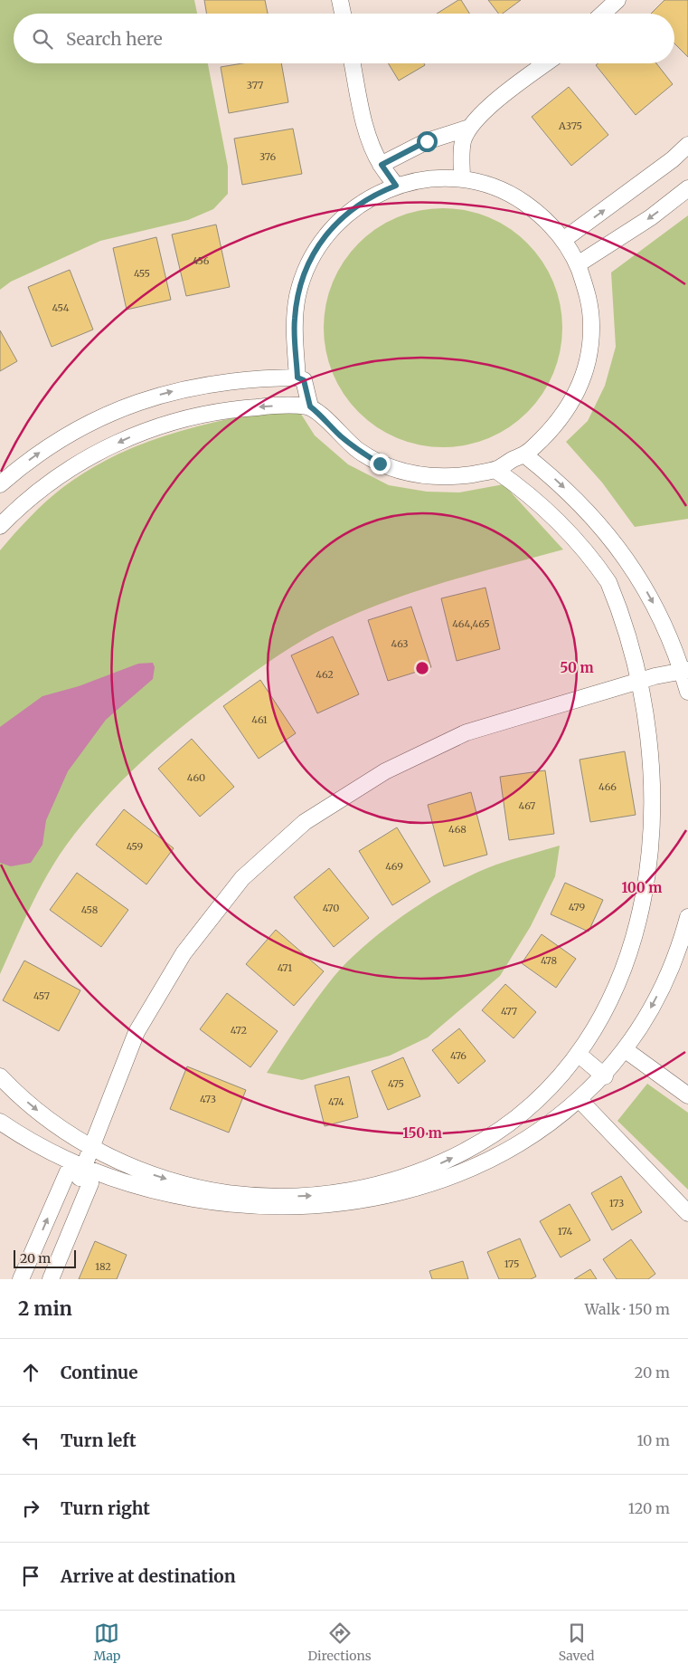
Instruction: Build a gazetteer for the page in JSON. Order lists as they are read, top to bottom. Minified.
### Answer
{"house_numbers":["377","A375","376","456","455","454","464,465","463","462","461","460","466","467","468","459","469","479","470","458","478","471","457","477","472","476","475","473","474","173","174","175","182"],"scale_bar":"20 m","page":{"search":"Search here","scale":"20 m","heading":["2 min","Walk · 150 m"],"list":[["Continue","20 m"],["Turn left","10 m"],["Turn right","120 m"],"Arrive at destination"],"nav":["Map","Directions","Saved"]},"rings":["50 m","100 m","150 m"]}
